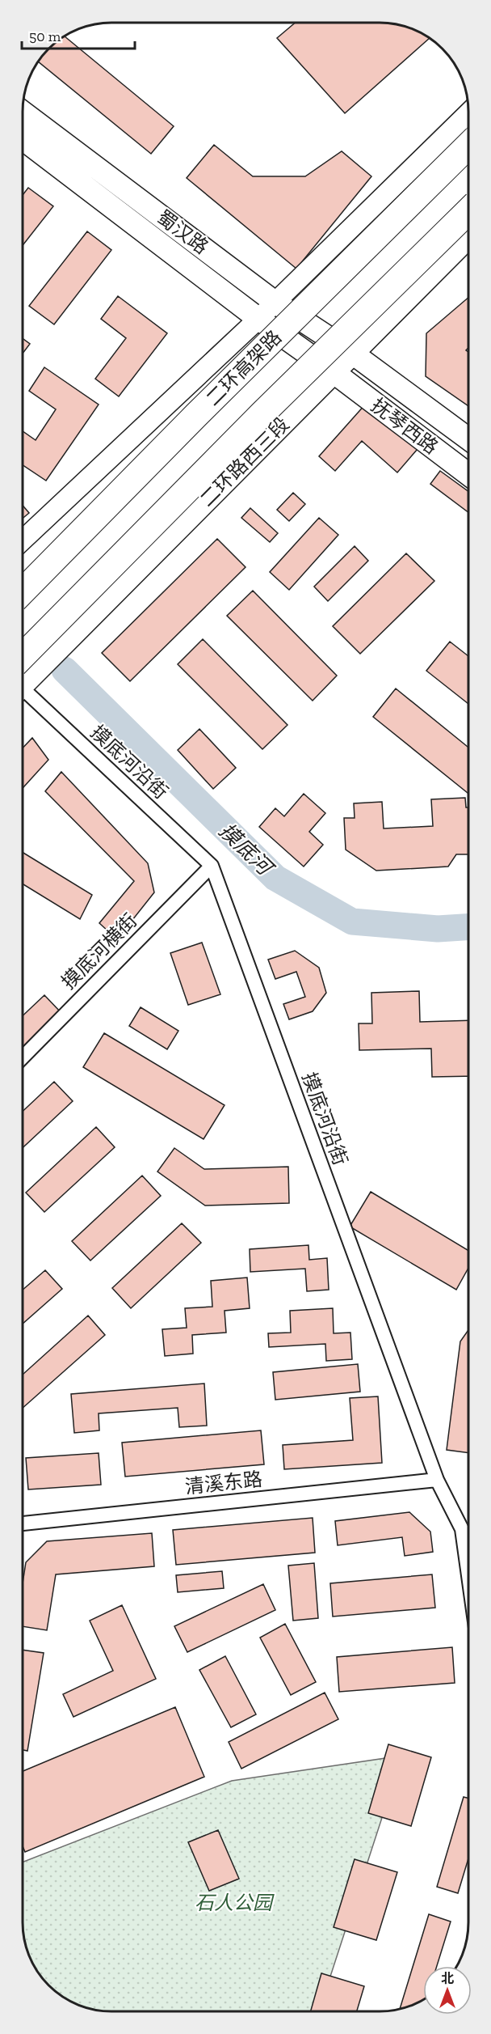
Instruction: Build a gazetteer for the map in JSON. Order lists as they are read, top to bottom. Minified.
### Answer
{"streets":{"highway":["二环高架路"],"main road":["蜀汉路","抚琴西路","二环路西三段"],"street":["摸底河沿街","摸底河横街","清溪东路"]},"crossings":[["蜀汉路","抚琴西路"],["蜀汉路","二环路西三段"],["抚琴西路","二环路西三段"],["摸底河沿街","摸底河横街"],["摸底河沿街","清溪东路"]],"water":["摸底河"],"parks":["石人公园"],"scale_bar":"50 m","north":"top"}
